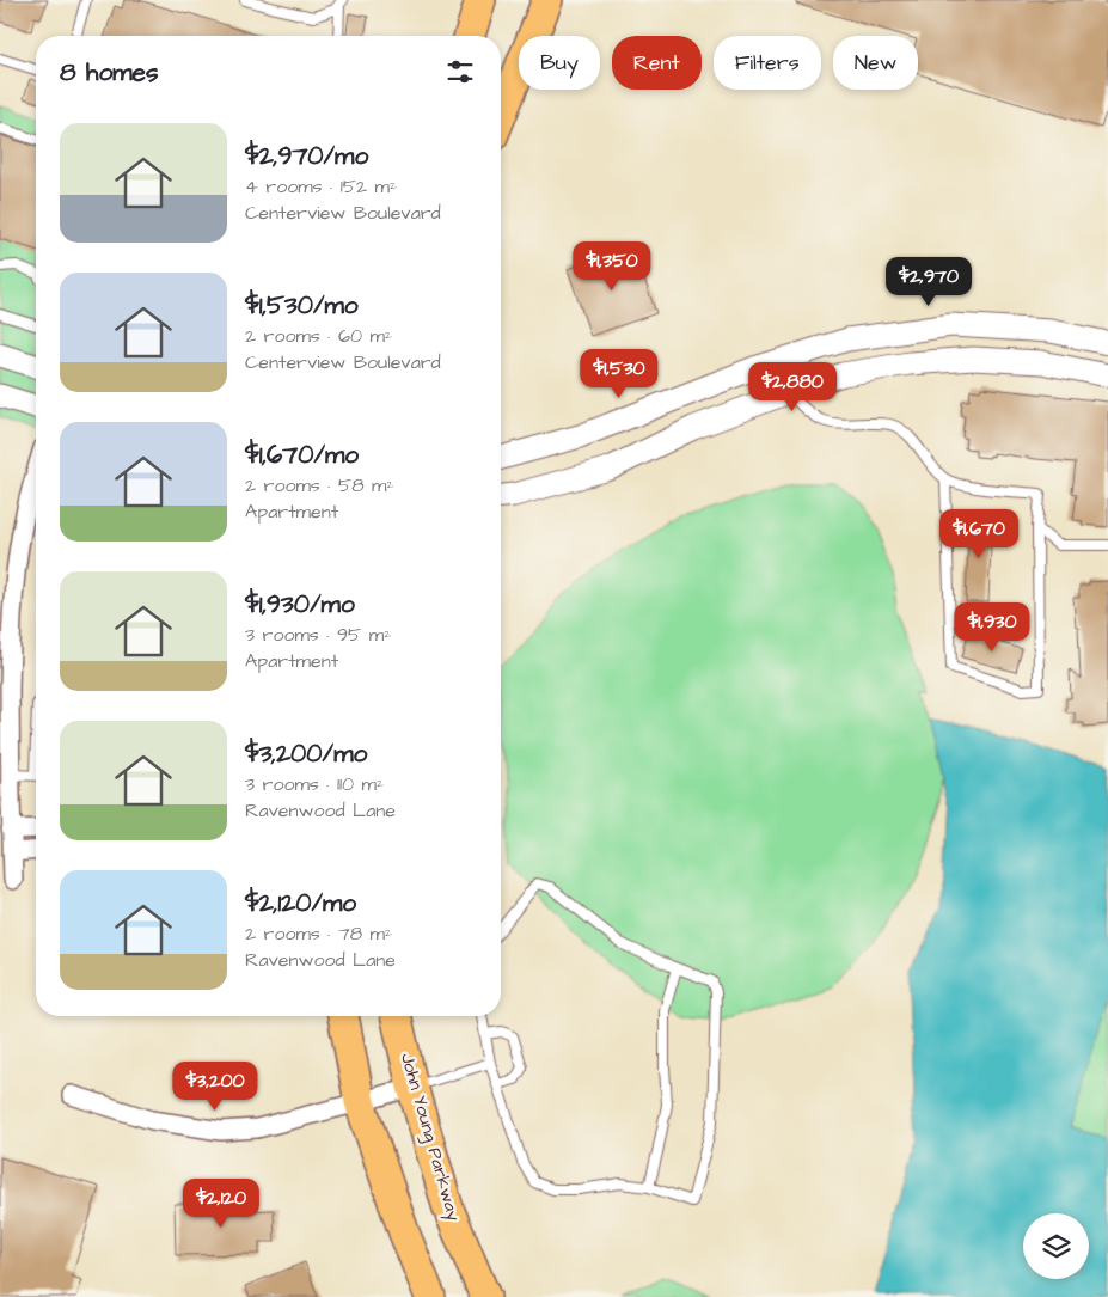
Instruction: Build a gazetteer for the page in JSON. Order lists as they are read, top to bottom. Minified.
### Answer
{"streets":{"highway":["John Young Parkway"]},"page":{"chip":["Buy","Rent","Filters","New"],"heading":"8 homes","list":[{"name":"$2,970/mo","note":"4 rooms · 152 m² · Centerview Boulevard"},{"name":"$1,530/mo","note":"2 rooms · 60 m² · Centerview Boulevard"},{"name":"$1,670/mo","note":"2 rooms · 58 m² · Apartment"},{"name":"$1,930/mo","note":"3 rooms · 95 m² · Apartment"},{"name":"$3,200/mo","note":"3 rooms · 110 m² · Ravenwood Lane"},{"name":"$2,120/mo","note":"2 rooms · 78 m² · Ravenwood Lane"}],"price":["$1,350","$2,970","$1,530","$2,880","$1,670","$1,930","$3,200","$2,120"]}}
